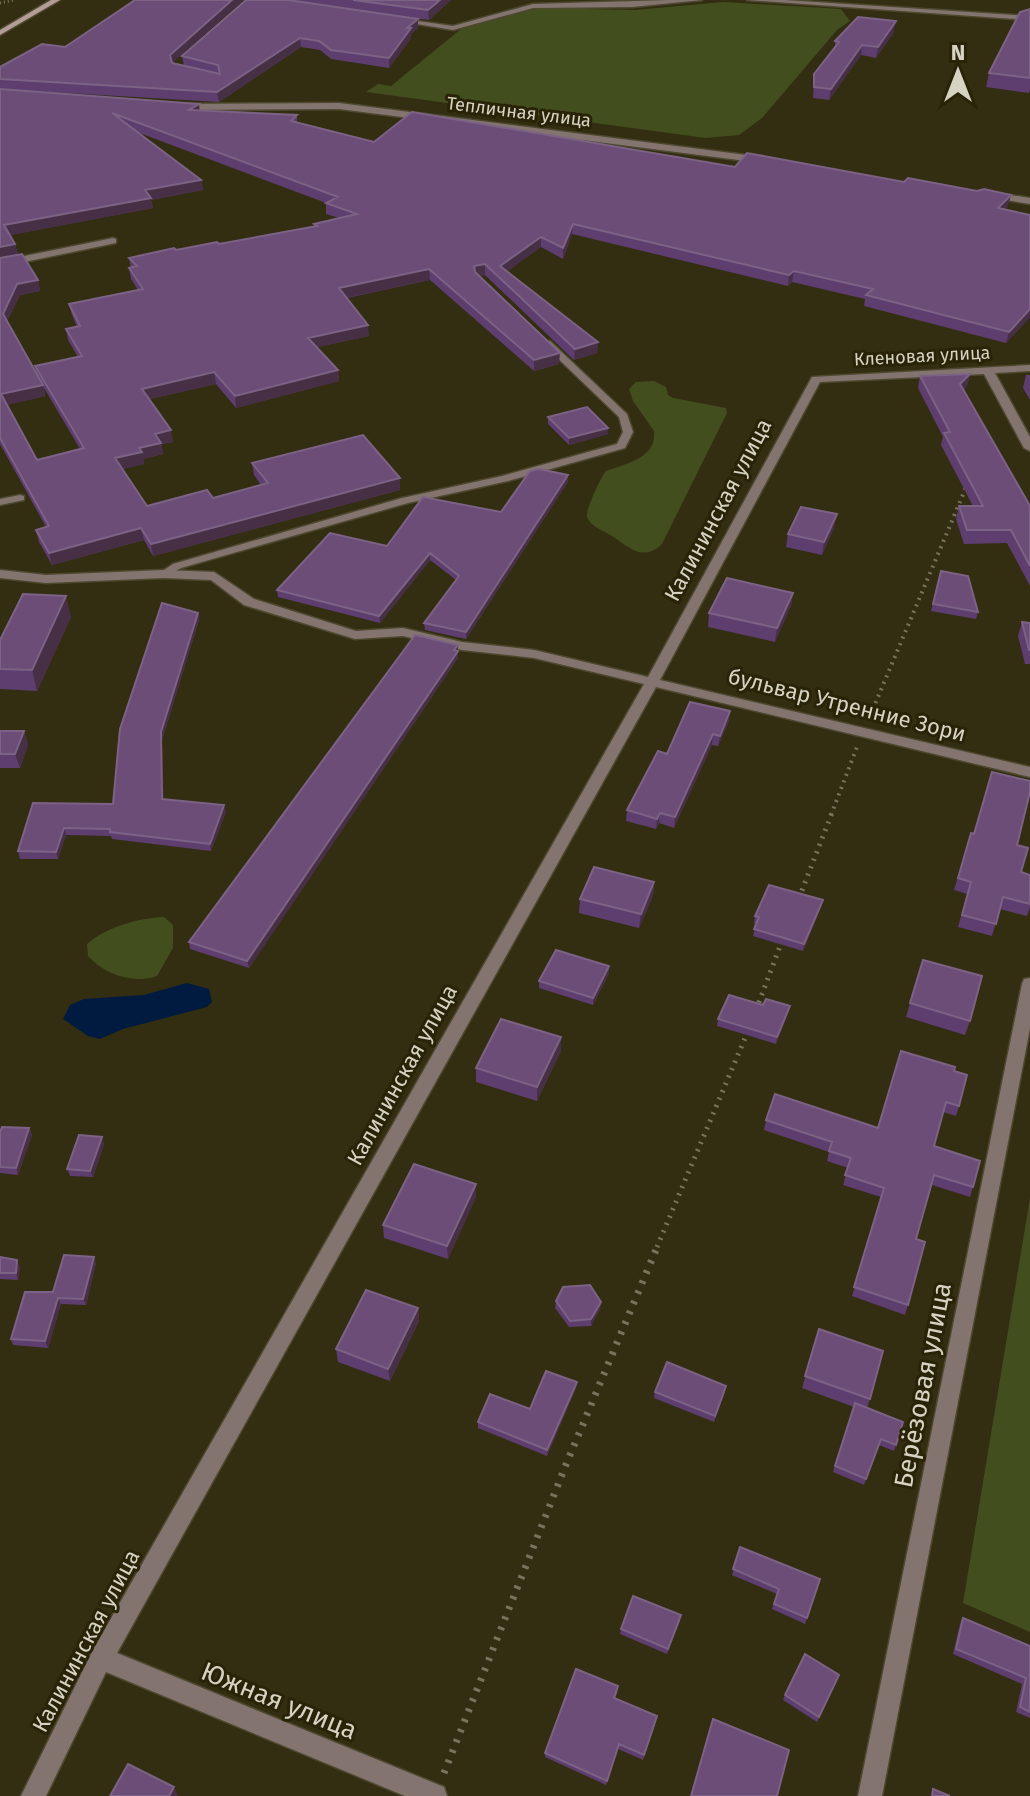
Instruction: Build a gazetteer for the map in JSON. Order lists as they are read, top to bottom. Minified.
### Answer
{"streets":{"street":["Тепличная улица","Кленовая улица","Калининская улица","бульвар Утренние Зори","Берёзовая улица","Южная улица"]},"crossings":[["Кленовая улица","Калининская улица"],["Калининская улица","бульвар Утренние Зори"],["Калининская улица","Южная улица"]],"north":"top"}
